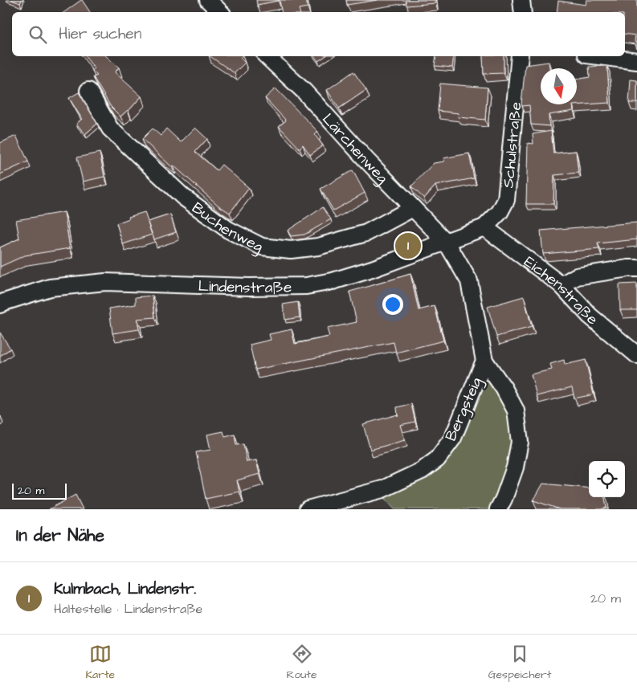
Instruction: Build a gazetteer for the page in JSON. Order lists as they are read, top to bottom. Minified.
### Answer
{"streets":{"street":["Schulstraße","Lärchenweg","Buchenweg","Lindenstraße","Eichenstraße","Bergsteig"]},"crossings":[["Schulstraße","Lindenstraße"],["Schulstraße","Eichenstraße"],["Lärchenweg","Buchenweg"],["Lärchenweg","Lindenstraße"],["Lärchenweg","Bergsteig"],["Lindenstraße","Eichenstraße"],["Lindenstraße","Bergsteig"]],"scale_bar":"20 m","north":"bottom","page":{"search":"Hier suchen","pins":"1","scale":"20 m","heading":"In der Nähe","list":[{"mark":"1","name":"Kulmbach, Lindenstr.","note":"Haltestelle · Lindenstraße","value":"20 m"}],"nav":["Karte","Route","Gespeichert"]}}
